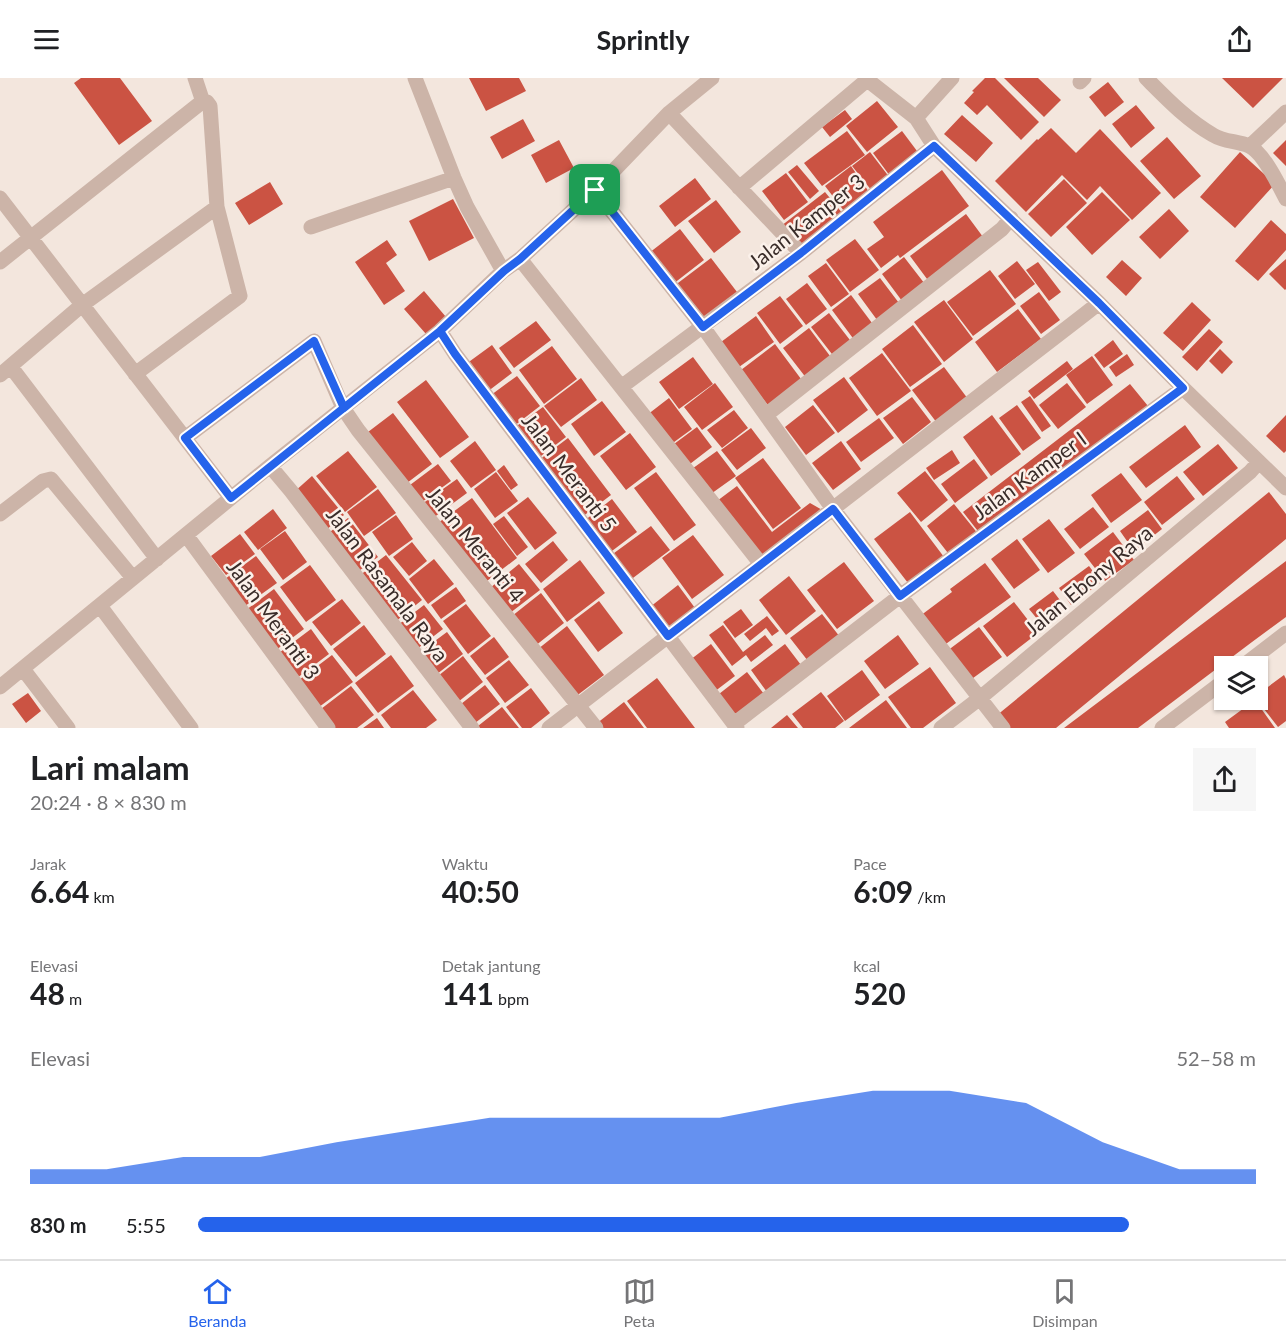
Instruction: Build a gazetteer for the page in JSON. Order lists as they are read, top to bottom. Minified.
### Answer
{"streets":{"street":["Jalan Kamper 3","Jalan Meranti 5","Jalan Kamper I","Jalan Meranti 4","Jalan Ebony Raya","Jalan Rasamala Raya","Jalan Meranti 3"]},"crossings":[["Jalan Meranti 5","Jalan Kamper I"]],"page":{"header":"Sprintly","heading":["Lari malam","20:24 · 8 × 830 m"],"stats":[["Jarak","6.64 km"],["Waktu","40:50"],["Pace","6:09 /km"],["Elevasi","48 m"],["Detak jantung","141 bpm"],["kcal","520"]],"chart":["Elevasi","52–58 m"],"list":[{"name":"830 m","note":"5:55"}],"tabs":["Beranda","Peta","Disimpan"]}}
